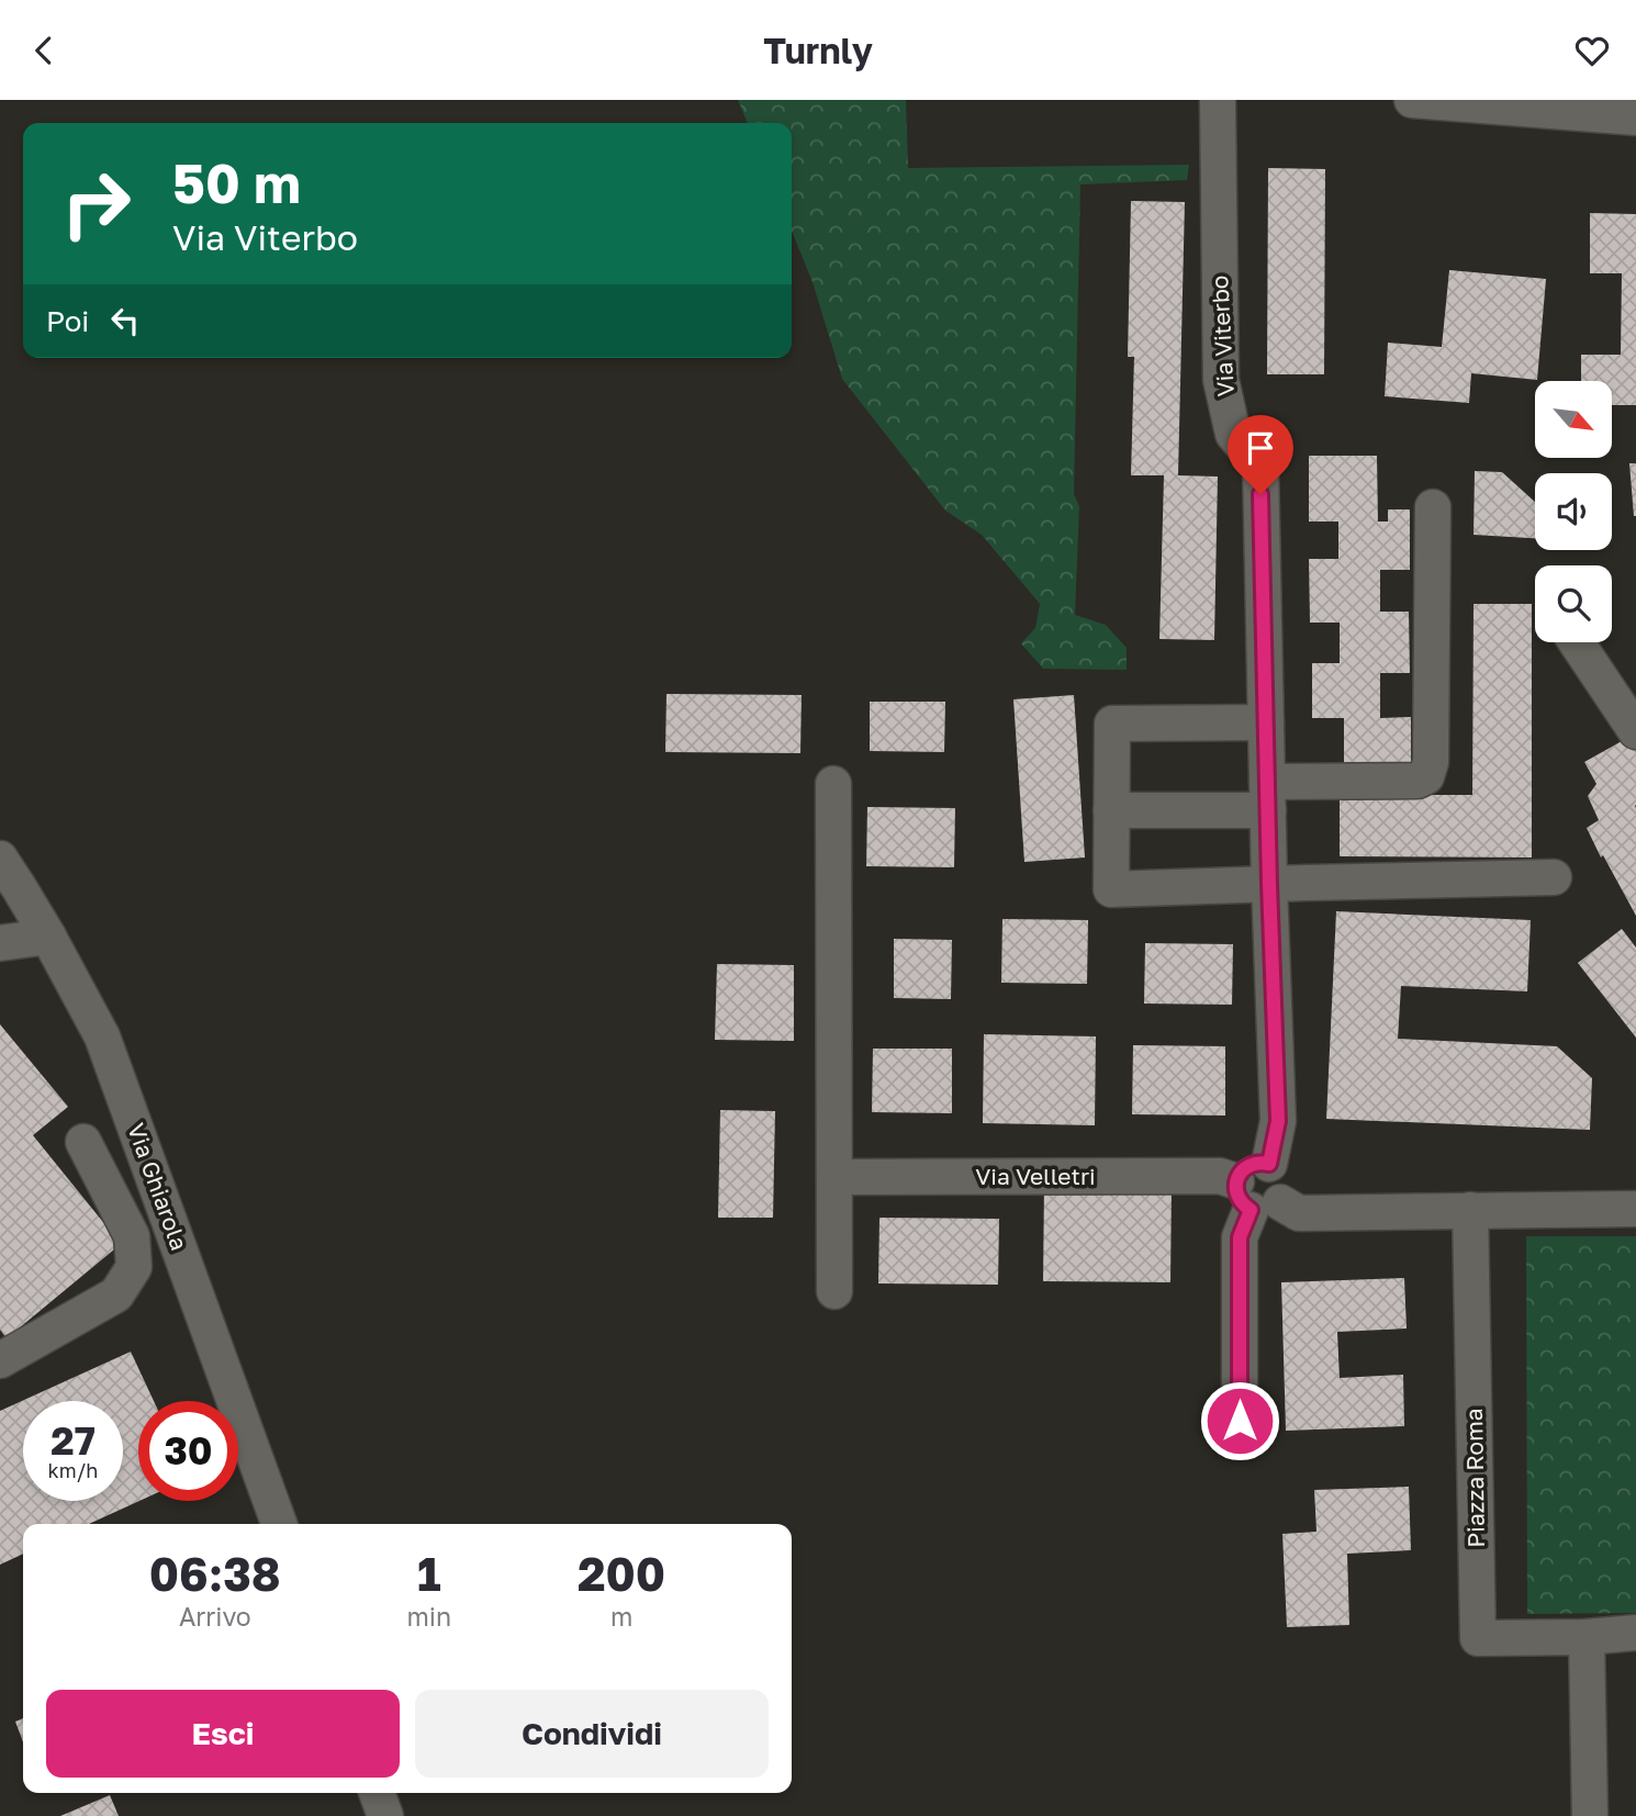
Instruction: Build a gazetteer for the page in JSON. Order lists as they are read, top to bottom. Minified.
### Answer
{"streets":{"street":["Via Viterbo","Via Velletri","Via Ghiarola","Piazza Roma"]},"crossings":[["Via Viterbo","Via Velletri"],["Via Velletri","Piazza Roma"]],"north":"bottom right","page":{"header":"Turnly","turn":["50 m","Via Viterbo"],"then":"Poi","speed":"27 km/h","limit":"30","eta":["06:38","Arrivo","1","min","200","m"],"buttons":["Esci","Condividi"]}}
